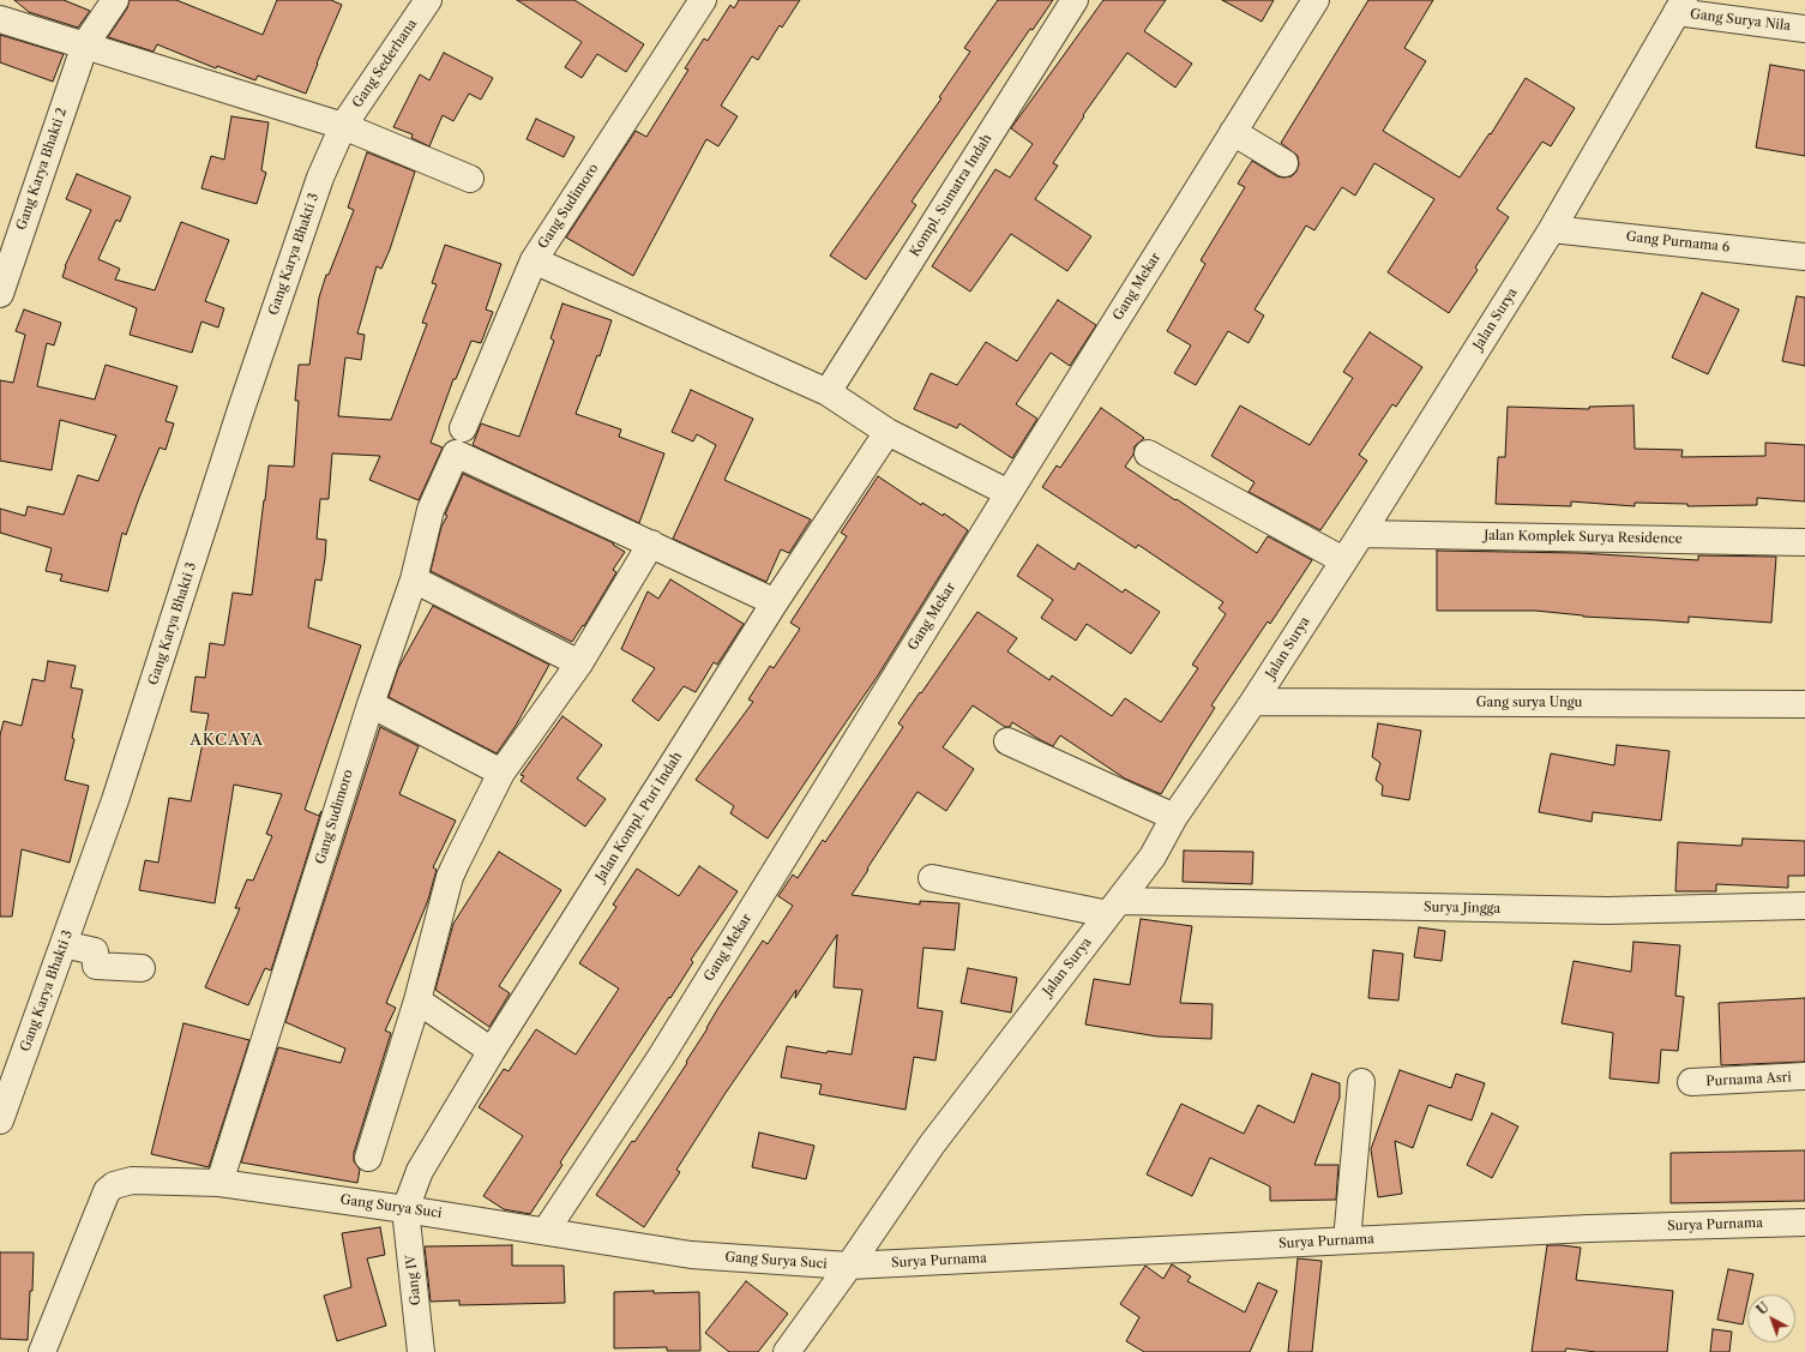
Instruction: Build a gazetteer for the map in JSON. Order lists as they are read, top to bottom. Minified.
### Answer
{"streets":{"street":["Gang Surya Nila","Gang Sederhana","Gang Karya Bhakti 2","Kompl. Sumatra Indah","Gang Sudimoro","Gang Purnama 6","Gang Karya Bhakti 3","Gang Mekar","Jalan Surya","Jalan Komplek Surya Residence","Gang surya Ungu","Jalan Kompl. Puri Indah","Surya Jingga","Purnama Asri","Gang Surya Suci","Surya Purnama","Gang IV"]},"crossings":[["Gang Surya Nila","Jalan Surya"],["Gang Sederhana","Gang Karya Bhakti 3"],["Gang Sudimoro","Gang Surya Suci"],["Gang Purnama 6","Jalan Surya"],["Gang Mekar","Gang Surya Suci"],["Jalan Surya","Jalan Komplek Surya Residence"],["Jalan Surya","Gang surya Ungu"],["Jalan Surya","Surya Jingga"],["Jalan Surya","Gang Surya Suci"],["Jalan Surya","Surya Purnama"],["Jalan Kompl. Puri Indah","Gang Surya Suci"],["Jalan Kompl. Puri Indah","Gang IV"],["Gang Surya Suci","Surya Purnama"],["Gang Surya Suci","Gang IV"]],"districts":["AKCAYA"],"north":"top left"}
